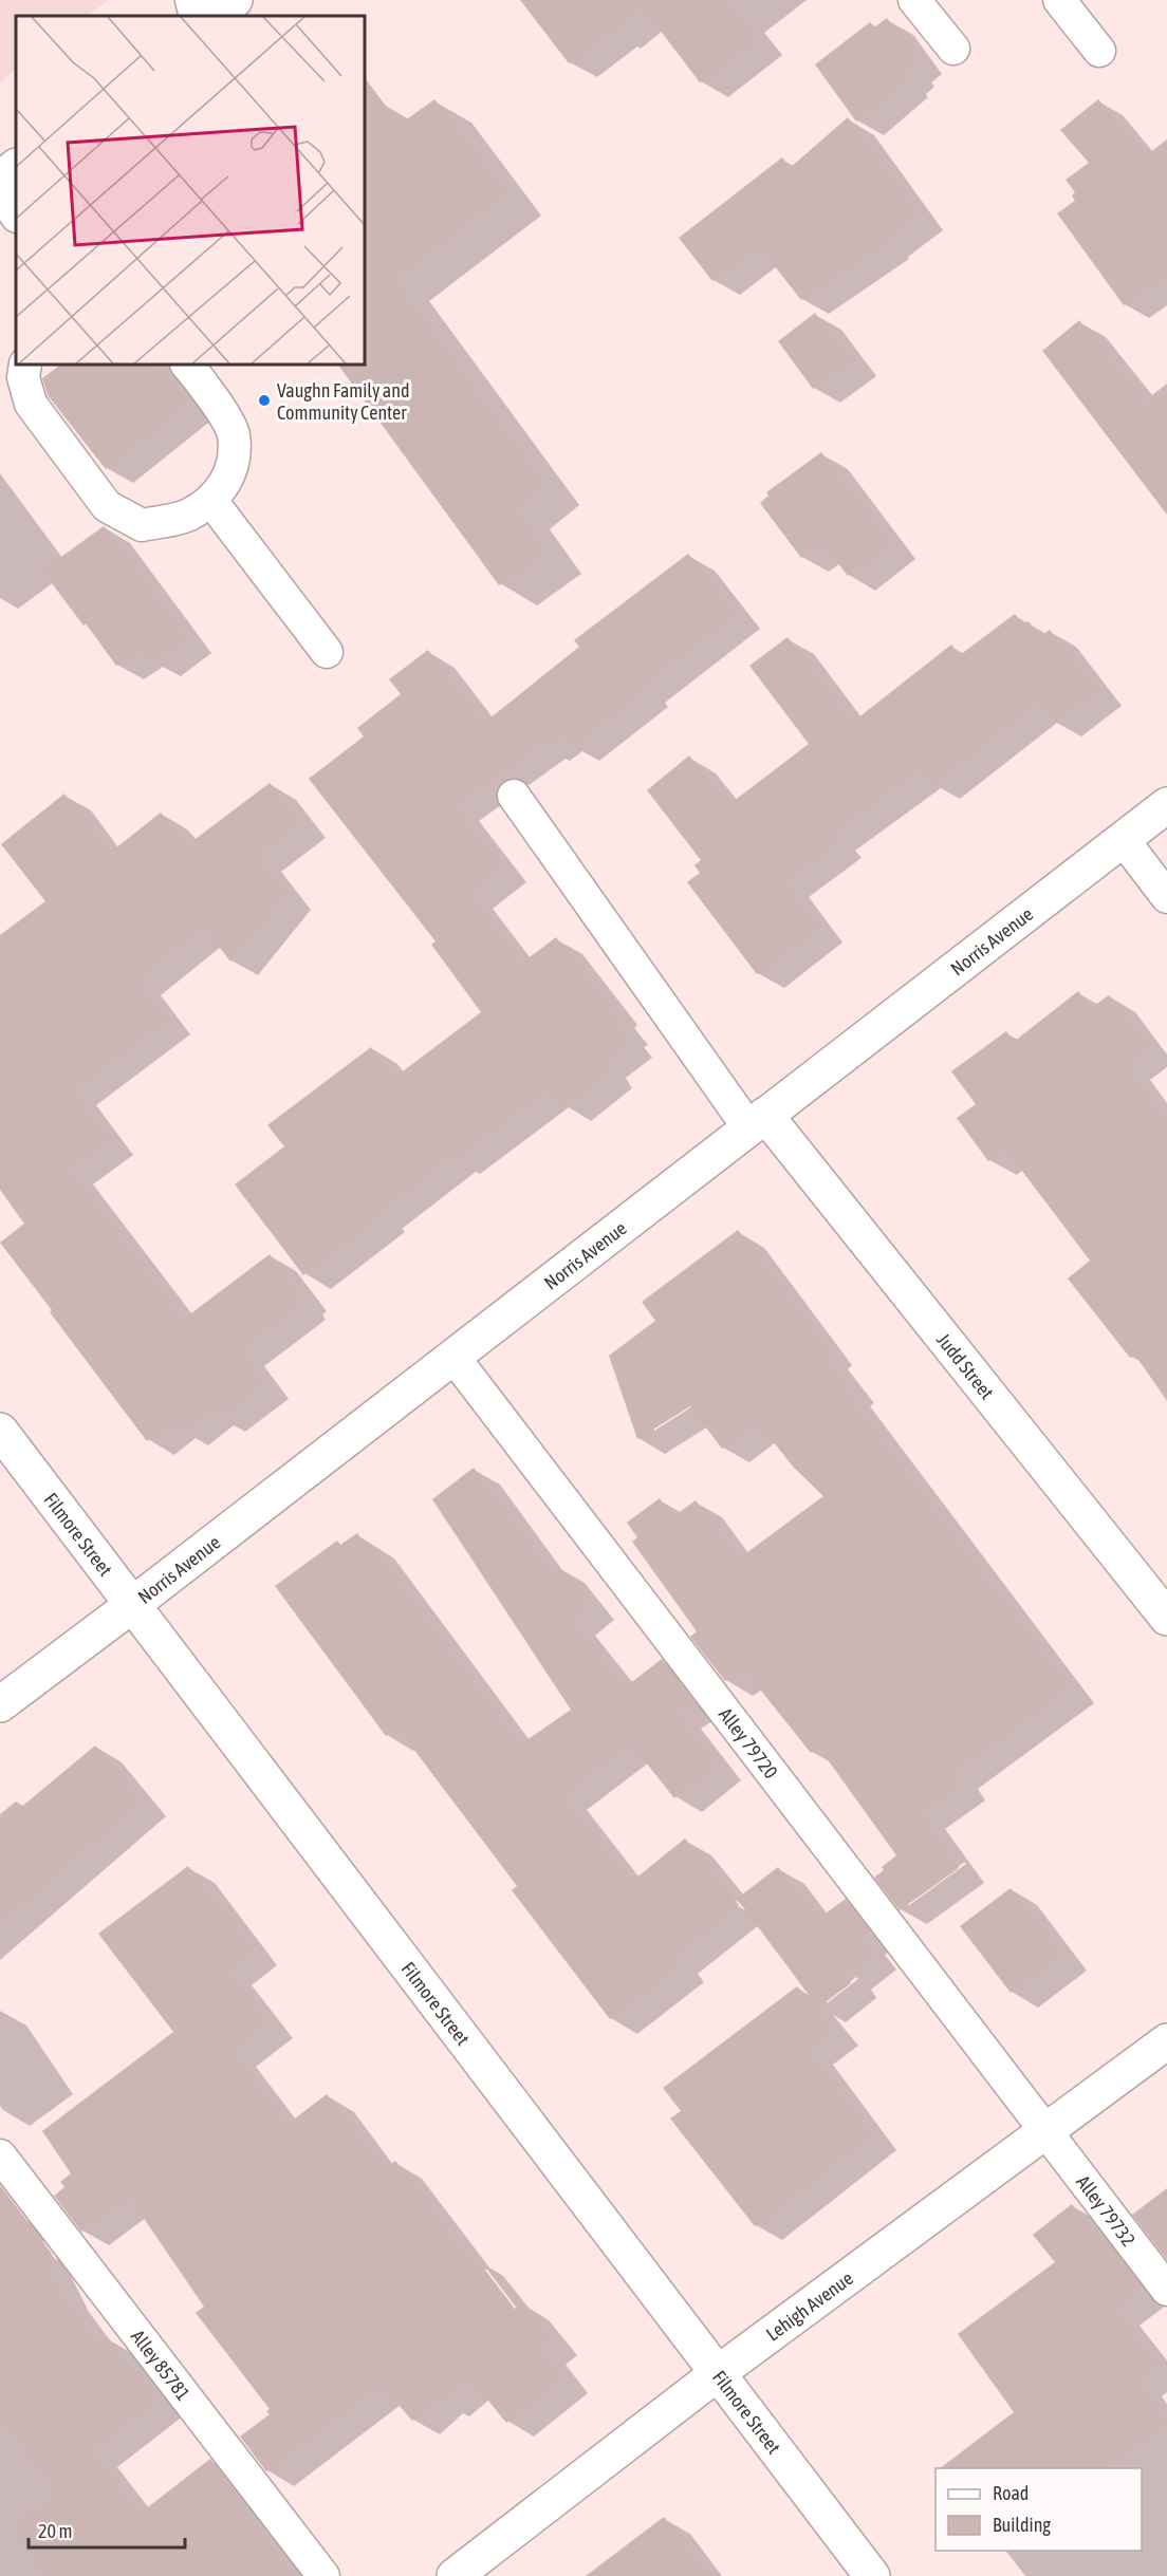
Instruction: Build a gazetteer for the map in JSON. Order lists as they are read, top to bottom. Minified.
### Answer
{"streets":{"street":["Norris Avenue","Judd Street","Filmore Street","Lehigh Avenue"],"lane":["Alley 79720","Alley 79732","Alley 85781"]},"crossings":[["Norris Avenue","Judd Street"],["Norris Avenue","Filmore Street"],["Norris Avenue","Alley 79720"],["Filmore Street","Lehigh Avenue"],["Alley 79720","Alley 79732"],["Alley 79720","Lehigh Avenue"],["Alley 79732","Lehigh Avenue"]],"places":["Vaughn Family and Community Center"],"legend":["Road","Building"],"scale_bar":"20 m"}
